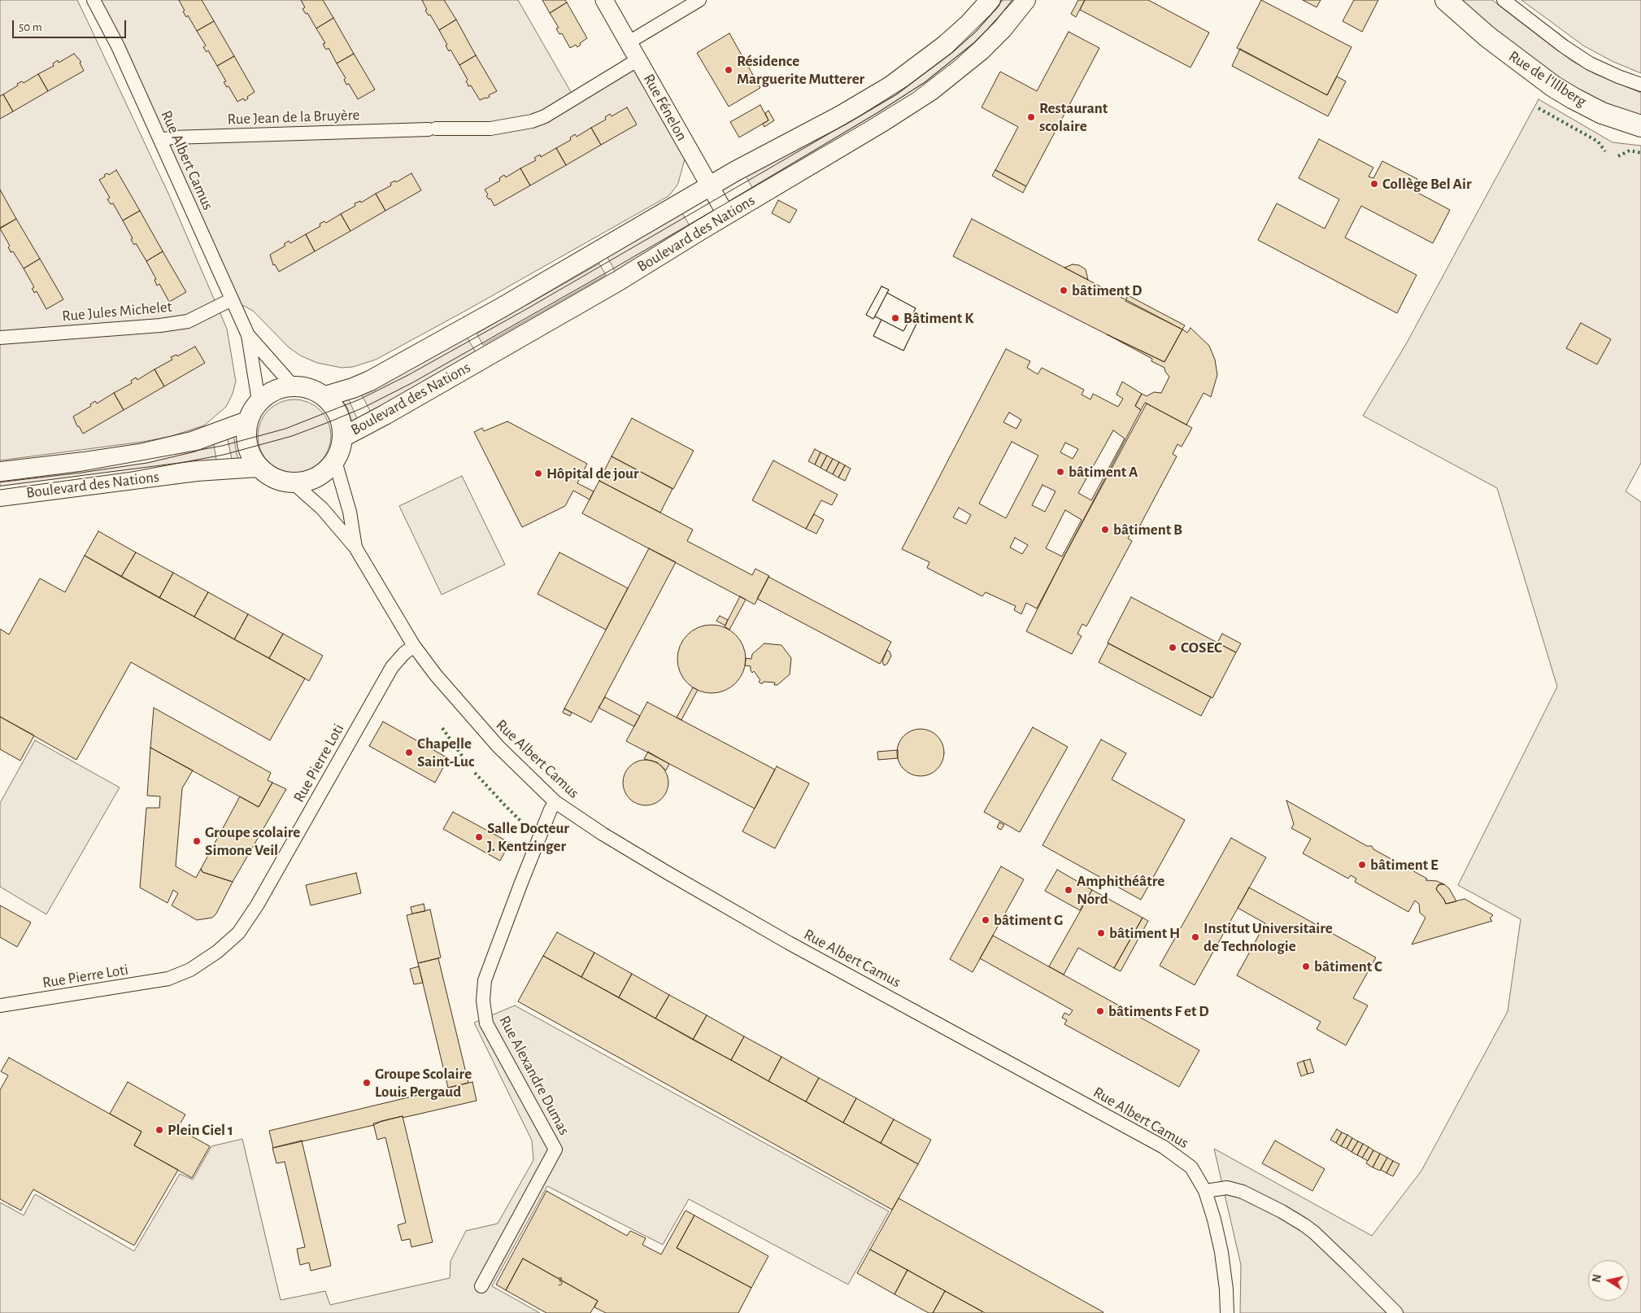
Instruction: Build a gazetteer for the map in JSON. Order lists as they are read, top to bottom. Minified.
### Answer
{"streets":{"main road":["Rue de l'Illberg","Boulevard des Nations"],"street":["Rue Fénelon","Rue Jean de la Bruyère","Rue Albert Camus","Rue Jules Michelet","Rue Pierre Loti","Rue Alexandre Dumas"]},"crossings":[["Rue Fénelon","Rue Jean de la Bruyère"],["Rue Fénelon","Boulevard des Nations"],["Rue Jean de la Bruyère","Rue Albert Camus"],["Rue Albert Camus","Boulevard des Nations"],["Rue Albert Camus","Rue Jules Michelet"],["Rue Albert Camus","Rue Pierre Loti"],["Rue Albert Camus","Rue Alexandre Dumas"]],"places":["Résidence Marguerite Mutterer","Restaurant scolaire","Collège Bel Air","bâtiment D","Bâtiment K","bâtiment A","Hôpital de jour","bâtiment B","COSEC","Chapelle Saint-Luc","Salle Docteur J. Kentzinger","Groupe scolaire Simone Veil","bâtiment E","Amphithéâtre Nord","bâtiment G","bâtiment H","Institut Universitaire de Technologie","bâtiment C","bâtiments F et D","Groupe Scolaire Louis Pergaud","Plein Ciel 1"],"house_numbers":["3"],"scale_bar":"50 m","north":"left"}
